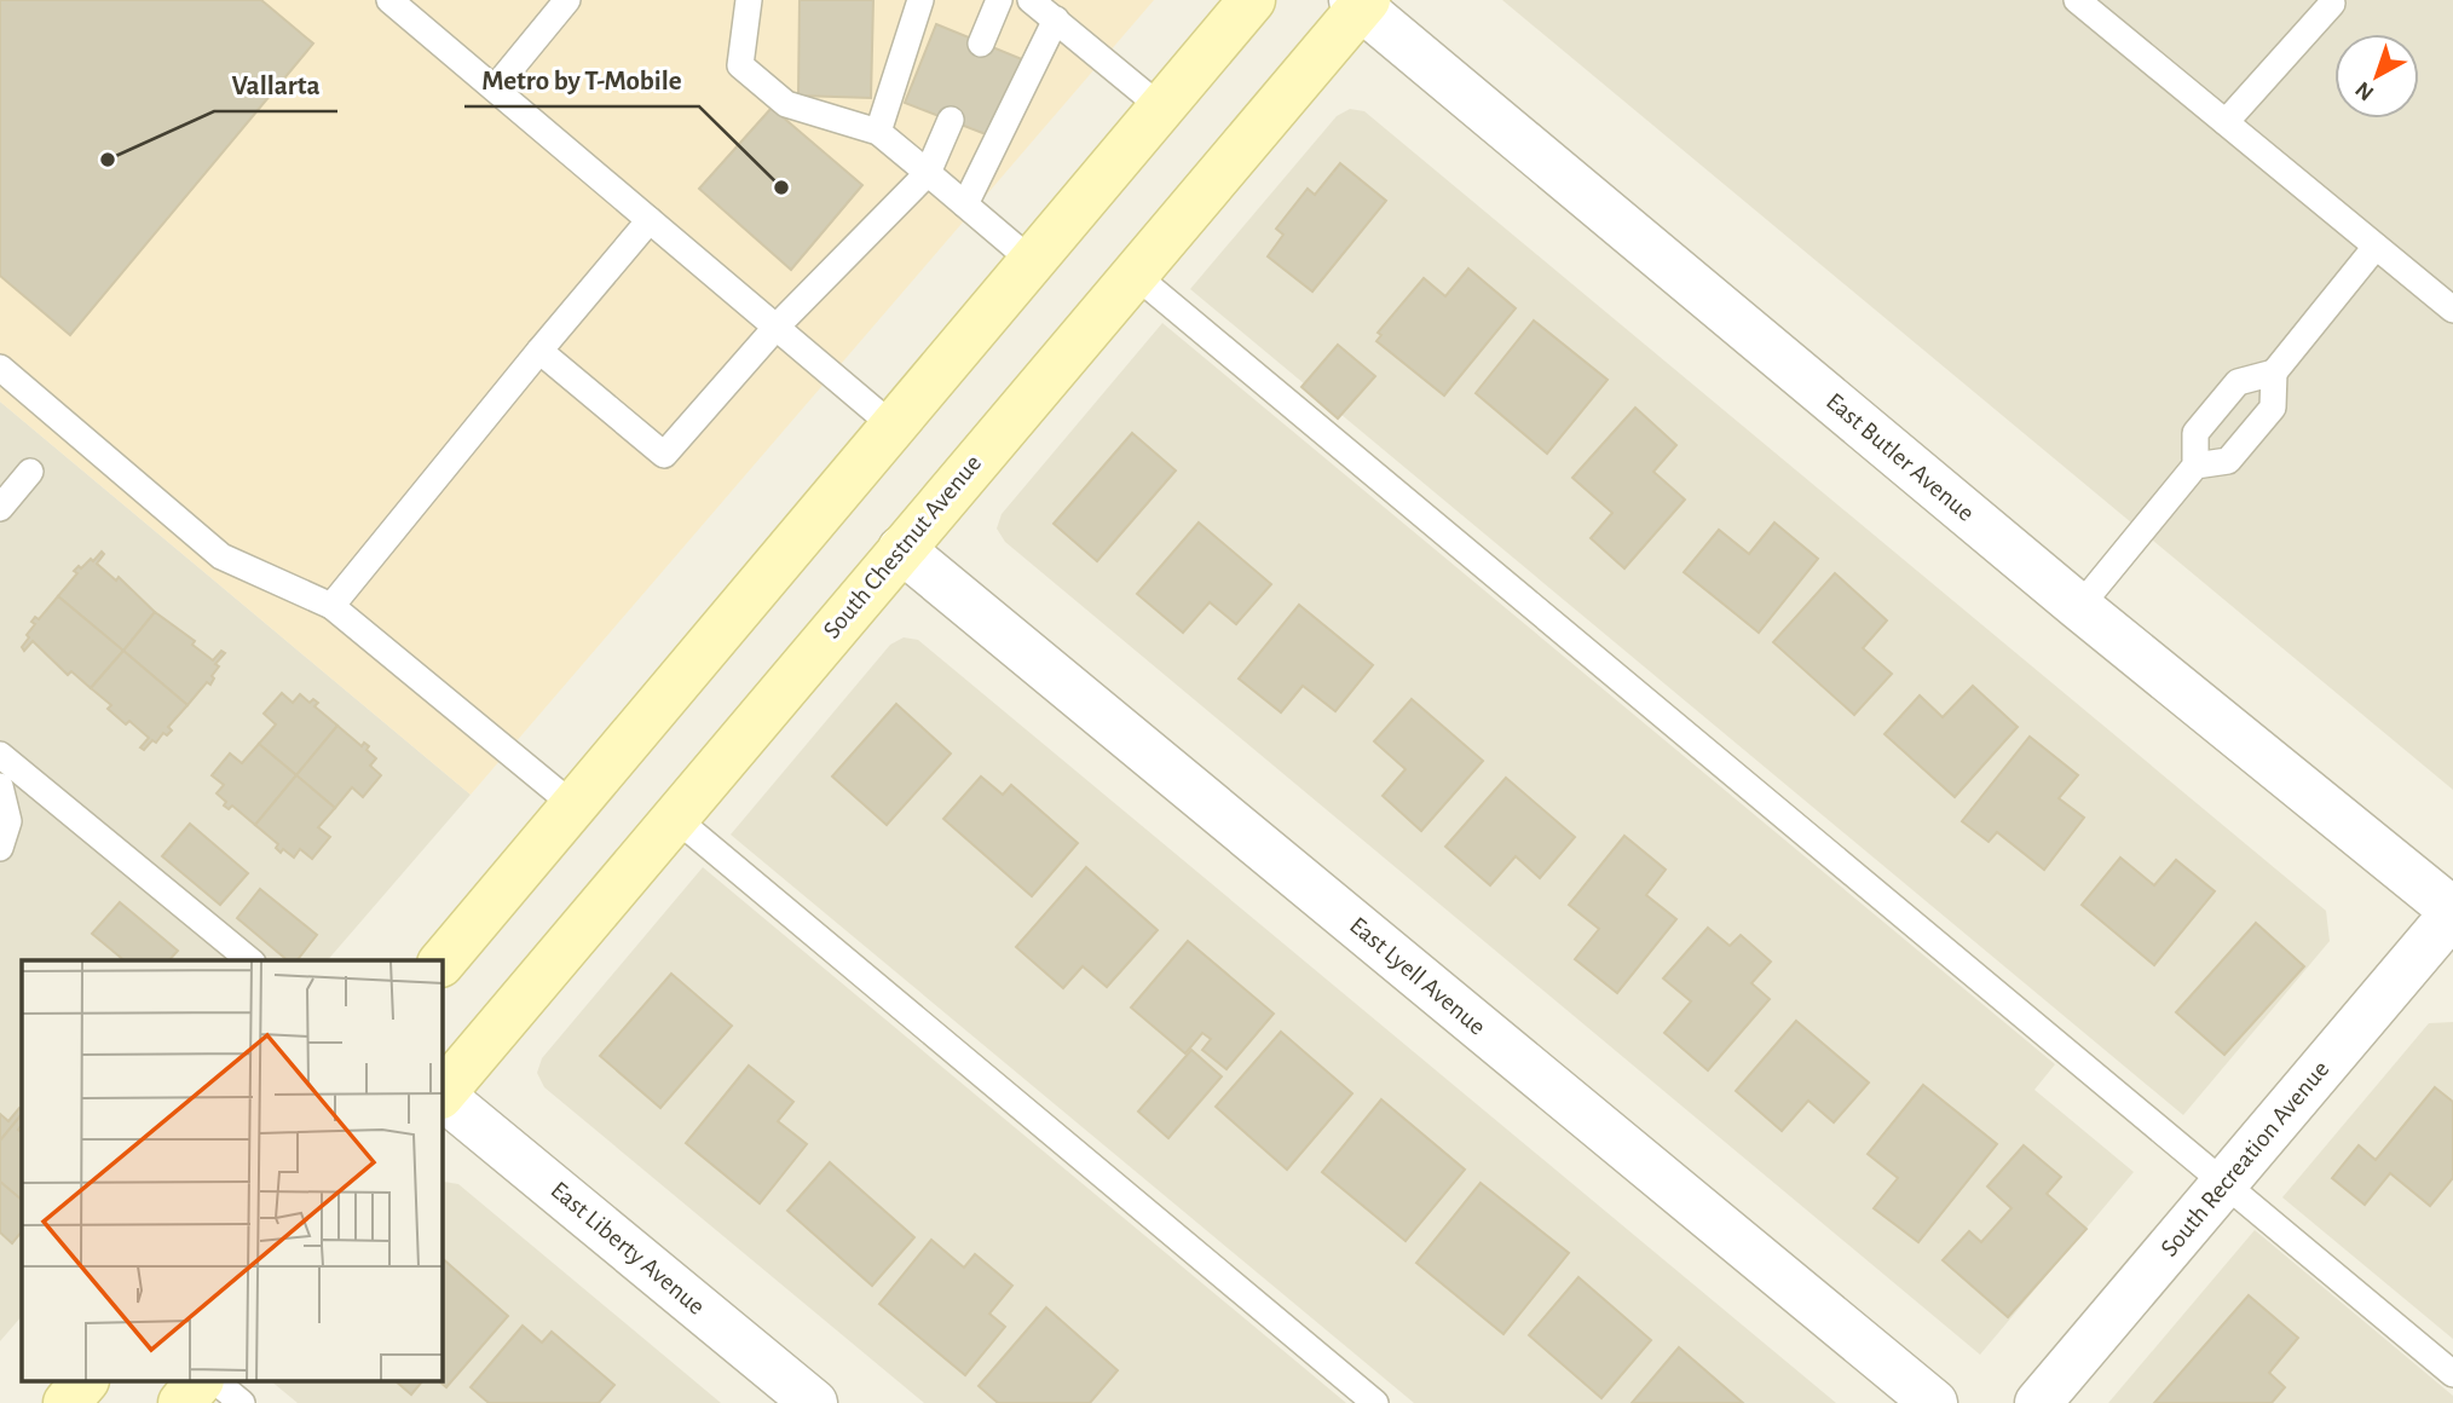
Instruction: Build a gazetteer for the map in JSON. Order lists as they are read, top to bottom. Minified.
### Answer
{"streets":{"main road":["South Chestnut Avenue"],"street":["East Butler Avenue","East Lyell Avenue","South Recreation Avenue","East Liberty Avenue"]},"crossings":[["East Butler Avenue","South Chestnut Avenue"],["East Butler Avenue","South Recreation Avenue"],["South Chestnut Avenue","East Lyell Avenue"]],"places":["Vallarta","Metro by T-Mobile"],"north":"bottom left"}
